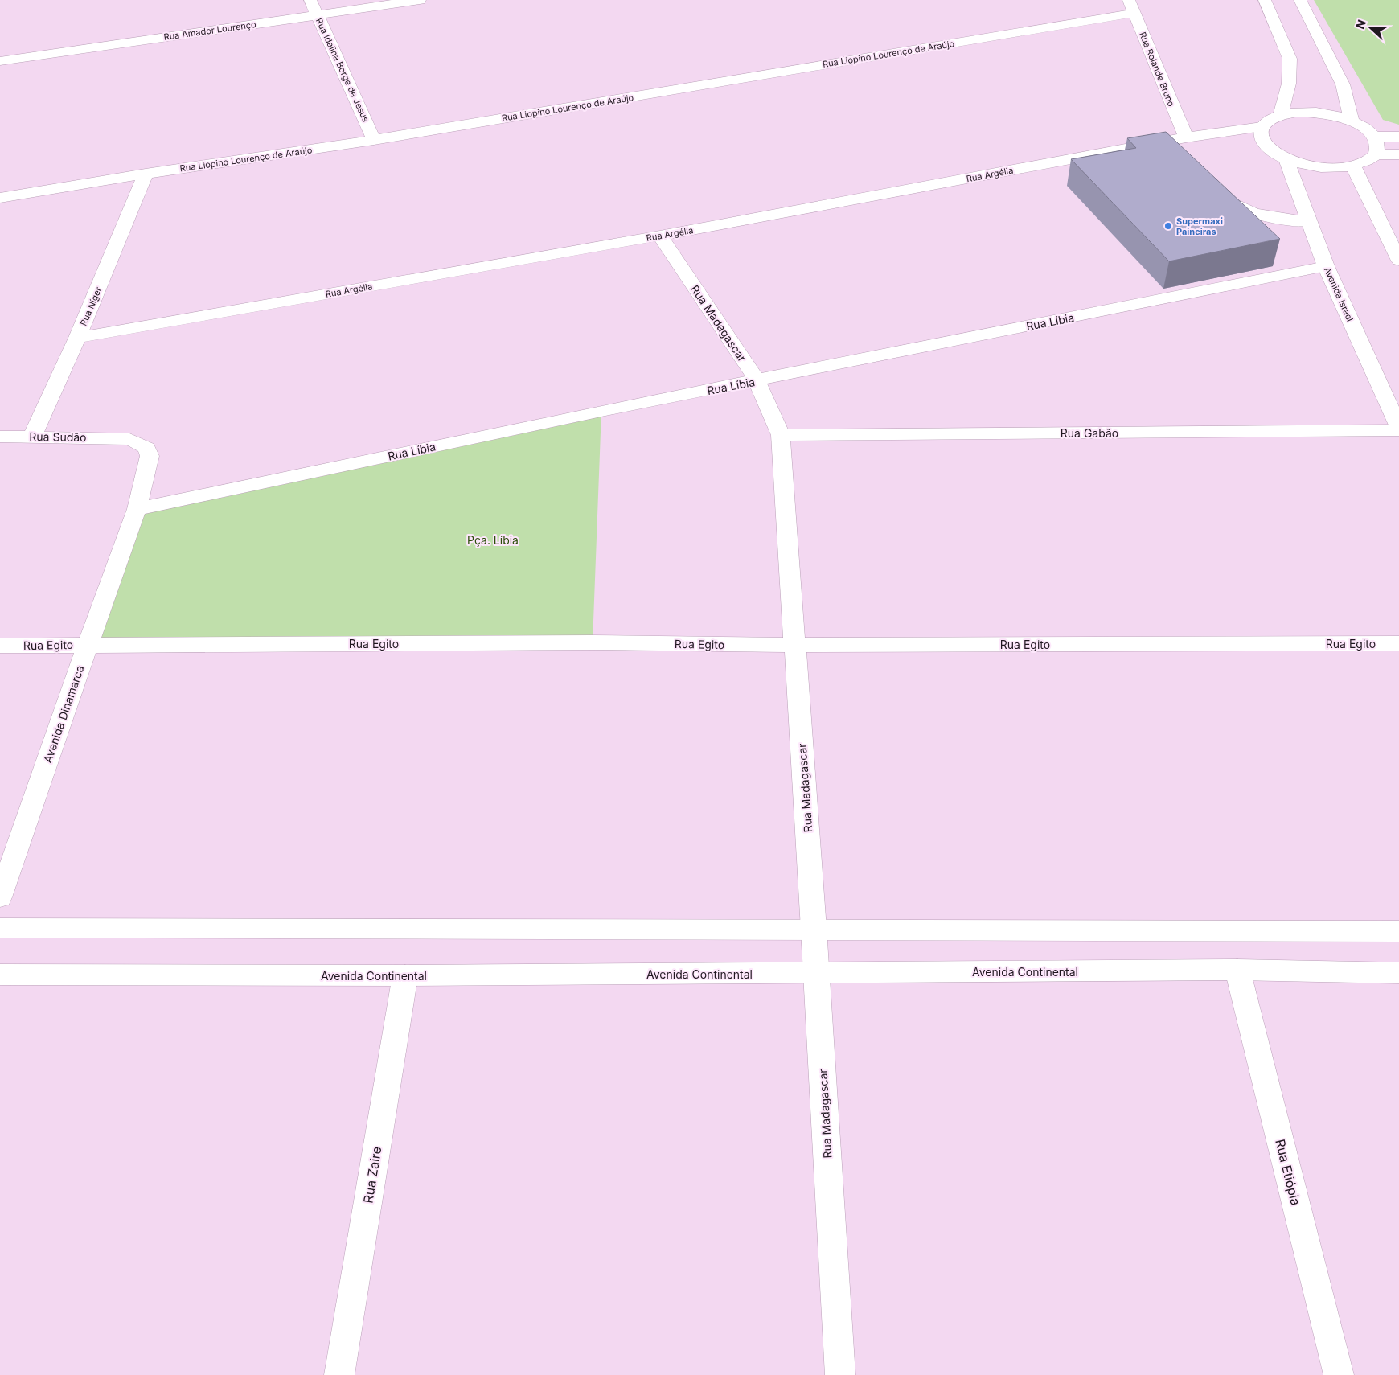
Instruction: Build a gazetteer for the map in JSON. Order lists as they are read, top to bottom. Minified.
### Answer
{"streets":{"street":["Rua Amador Lourenço","Rua Liopino Lourenço de Araújo","Rua Rolande Bruno","Rua Idalina Borge de Jesus","Rua Argélia","Avenida Israel","Rua Níger","Rua Líbia","Rua Madagascar","Rua Gabão","Rua Sudão","Rua Egito","Avenida Dinamarca","Avenida Continental","Rua Etiópia","Rua Zaire"]},"crossings":[["Rua Amador Lourenço","Rua Idalina Borge de Jesus"],["Rua Liopino Lourenço de Araújo","Rua Rolande Bruno"],["Rua Liopino Lourenço de Araújo","Rua Idalina Borge de Jesus"],["Rua Liopino Lourenço de Araújo","Rua Níger"],["Rua Rolande Bruno","Rua Argélia"],["Rua Argélia","Rua Níger"],["Rua Argélia","Rua Madagascar"],["Avenida Israel","Rua Líbia"],["Rua Níger","Rua Sudão"],["Rua Líbia","Rua Madagascar"],["Rua Líbia","Avenida Dinamarca"],["Rua Madagascar","Rua Gabão"],["Rua Madagascar","Rua Egito"],["Rua Madagascar","Avenida Continental"],["Rua Sudão","Avenida Dinamarca"],["Rua Egito","Avenida Dinamarca"],["Avenida Continental","Rua Etiópia"],["Avenida Continental","Rua Zaire"]],"parks":["Pça. Líbia"],"places":["Supermaxi Paineiras"],"north":"left"}
